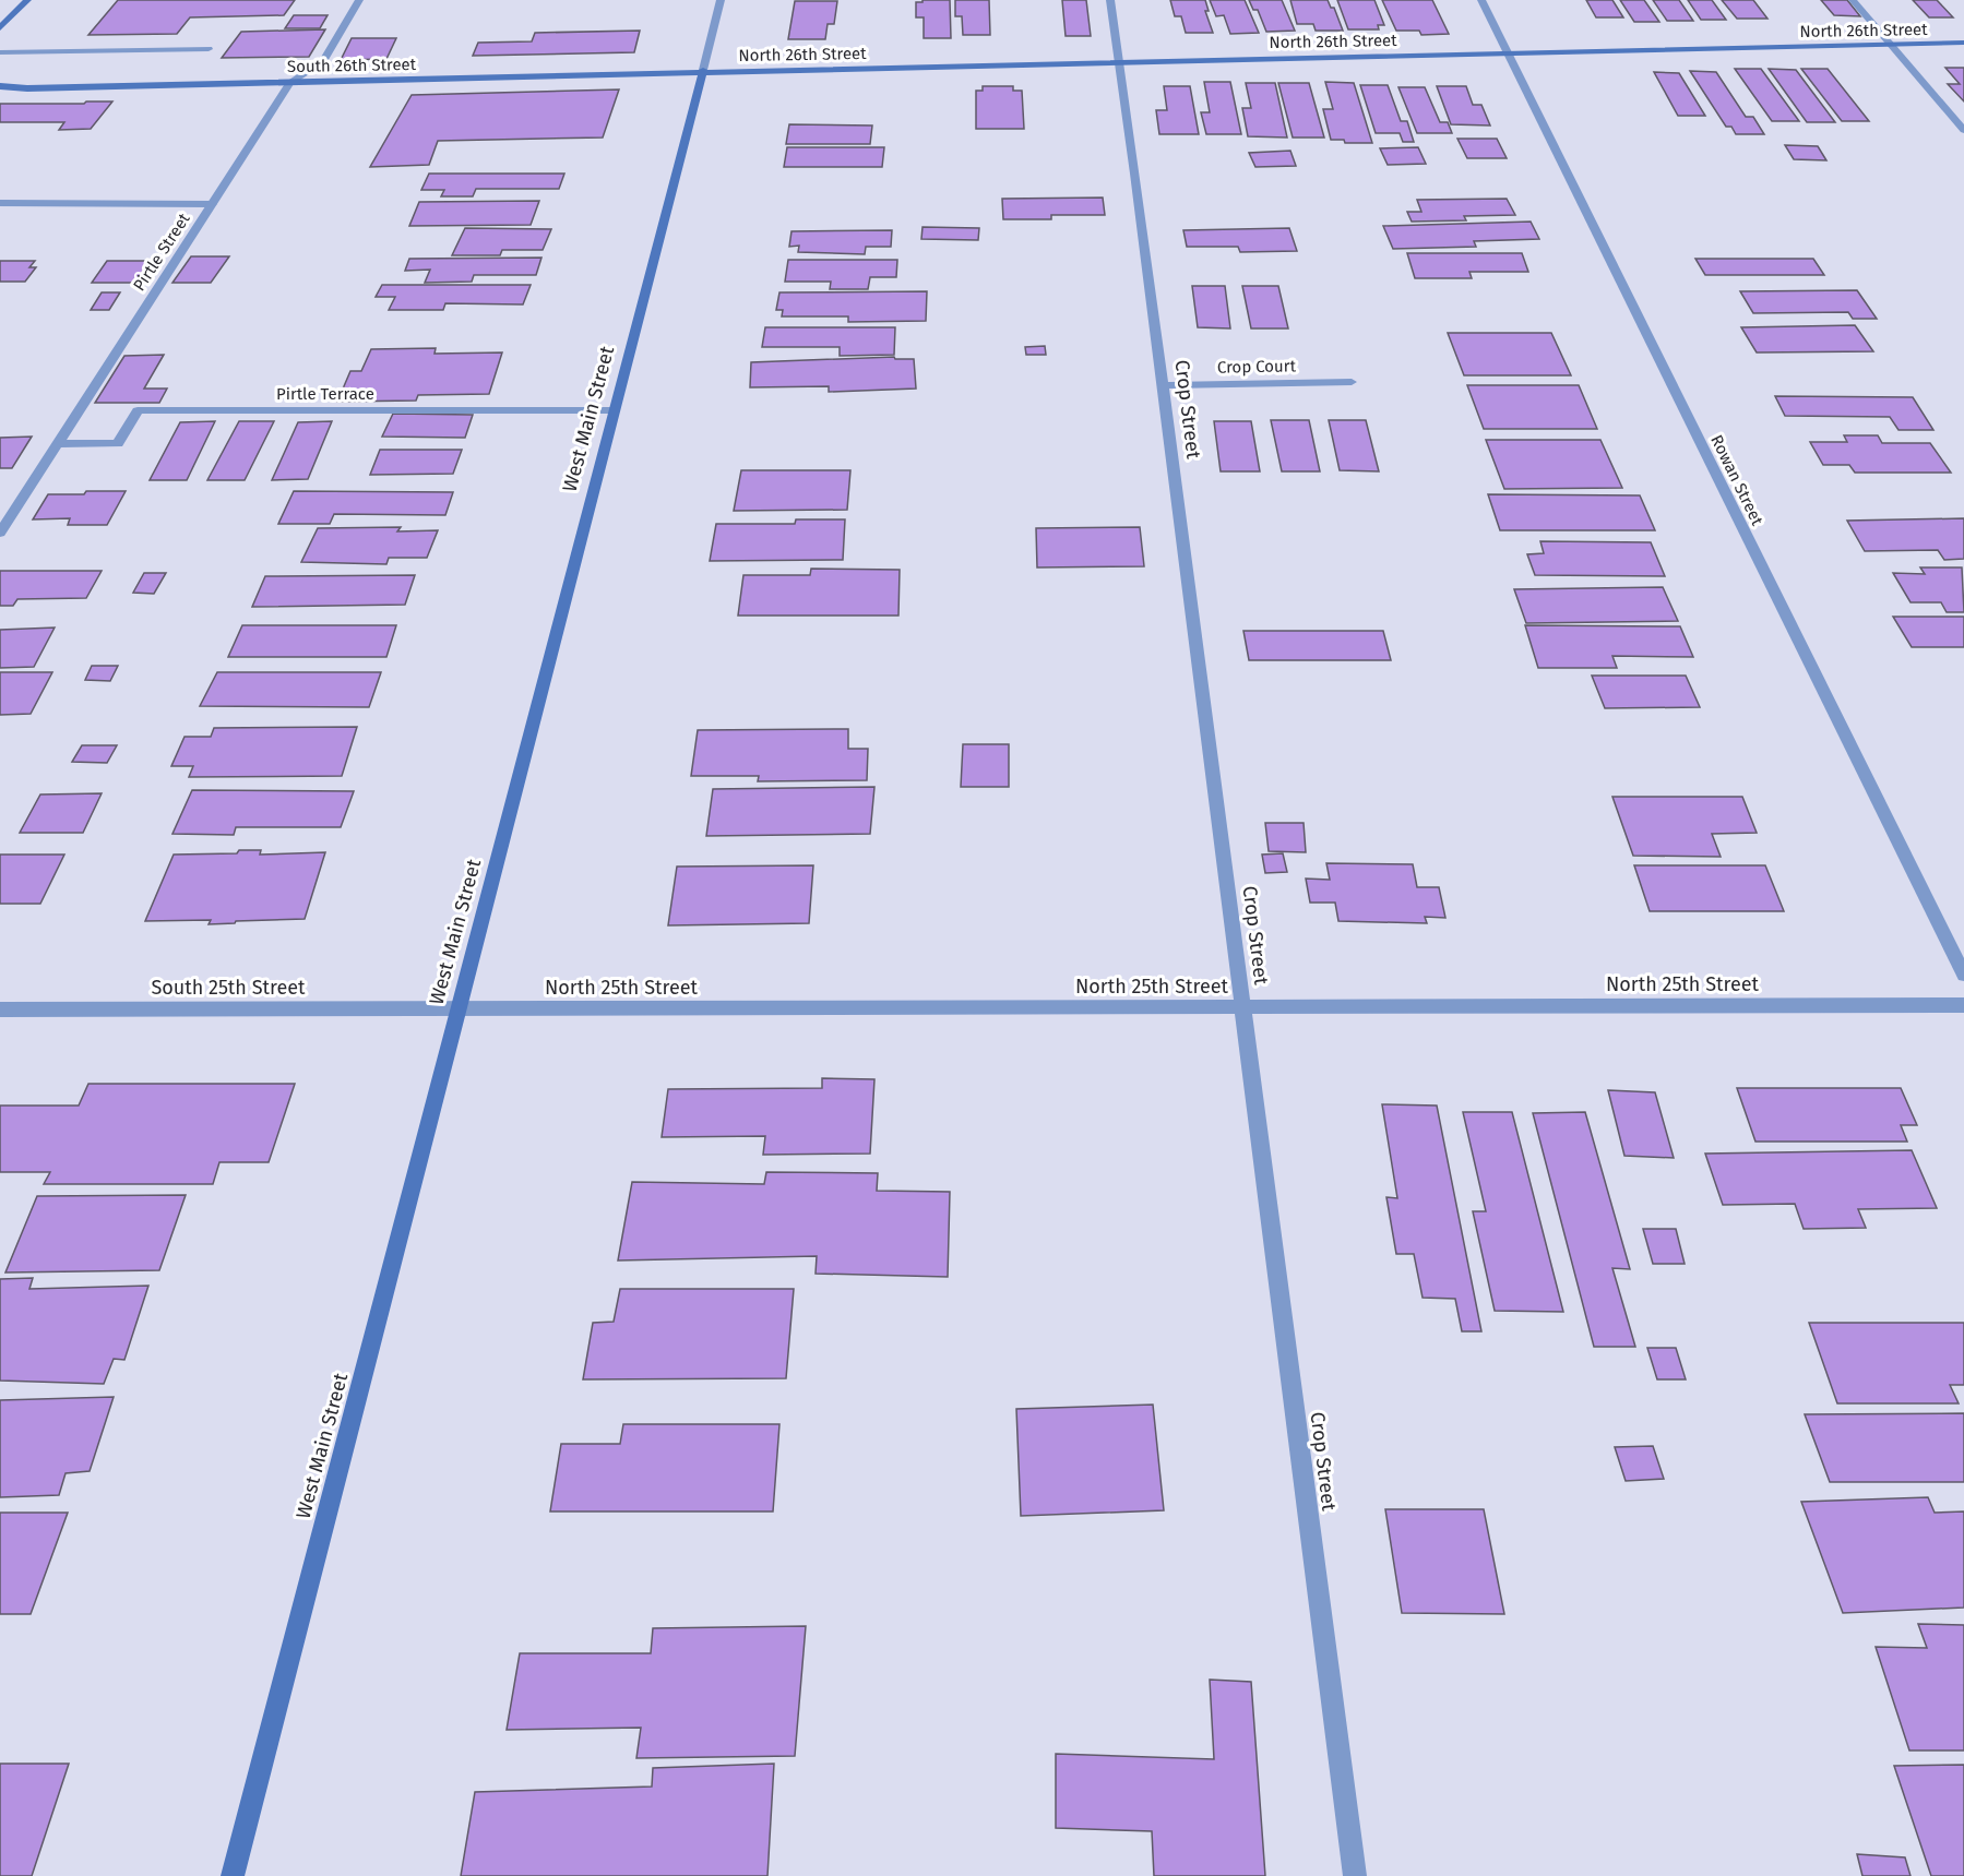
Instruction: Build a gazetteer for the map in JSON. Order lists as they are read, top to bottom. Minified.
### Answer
{"streets":{"street":["North 26th Street","South 26th Street","Pirtle Street","Crop Court","Pirtle Terrace","Crop Street","West Main Street","Rowan Street","North 25th Street","South 25th Street"]},"crossings":[["North 26th Street","South 26th Street"],["North 26th Street","Crop Street"],["North 26th Street","West Main Street"],["North 26th Street","Rowan Street"],["South 26th Street","Pirtle Street"],["South 26th Street","West Main Street"],["Pirtle Street","Pirtle Terrace"],["Crop Court","Crop Street"],["Pirtle Terrace","West Main Street"],["Crop Street","North 25th Street"],["West Main Street","North 25th Street"],["West Main Street","South 25th Street"],["North 25th Street","South 25th Street"]]}
